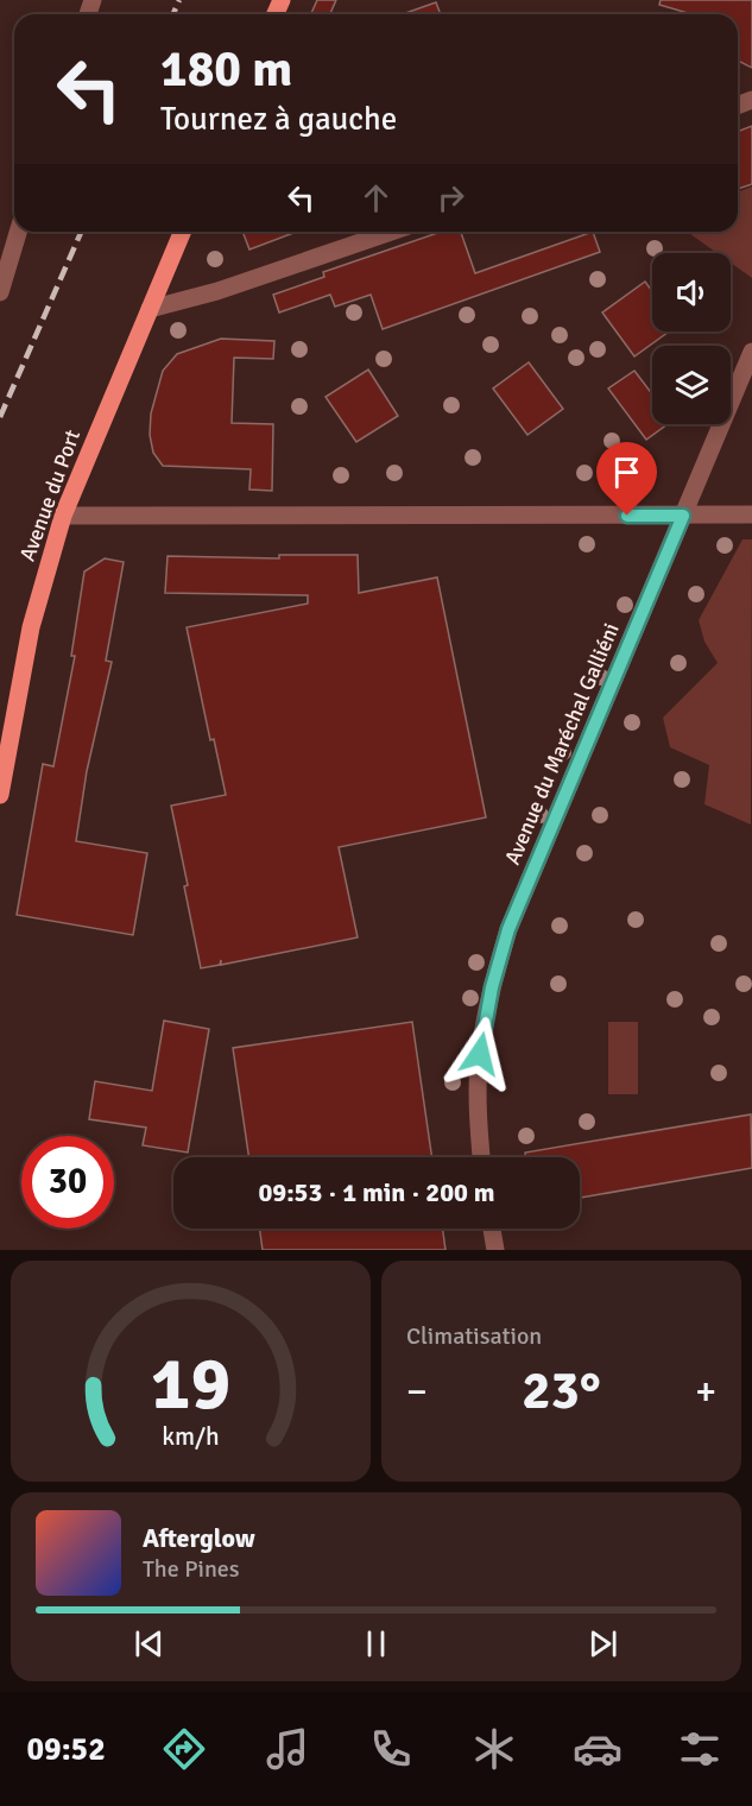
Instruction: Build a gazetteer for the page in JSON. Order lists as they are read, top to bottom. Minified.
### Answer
{"streets":{"main road":["Avenue du Port"],"street":["Avenue du Maréchal Galliéni"]},"page":{"turn":["180 m","Tournez à gauche"],"limit":"30","trip":"09:53 · 1 min · 200 m","tile":"Climatisation","heat":["−","23°","+"],"song":["Afterglow","The Pines"],"tabs":"09:52","gauge":["19","km/h"]}}
